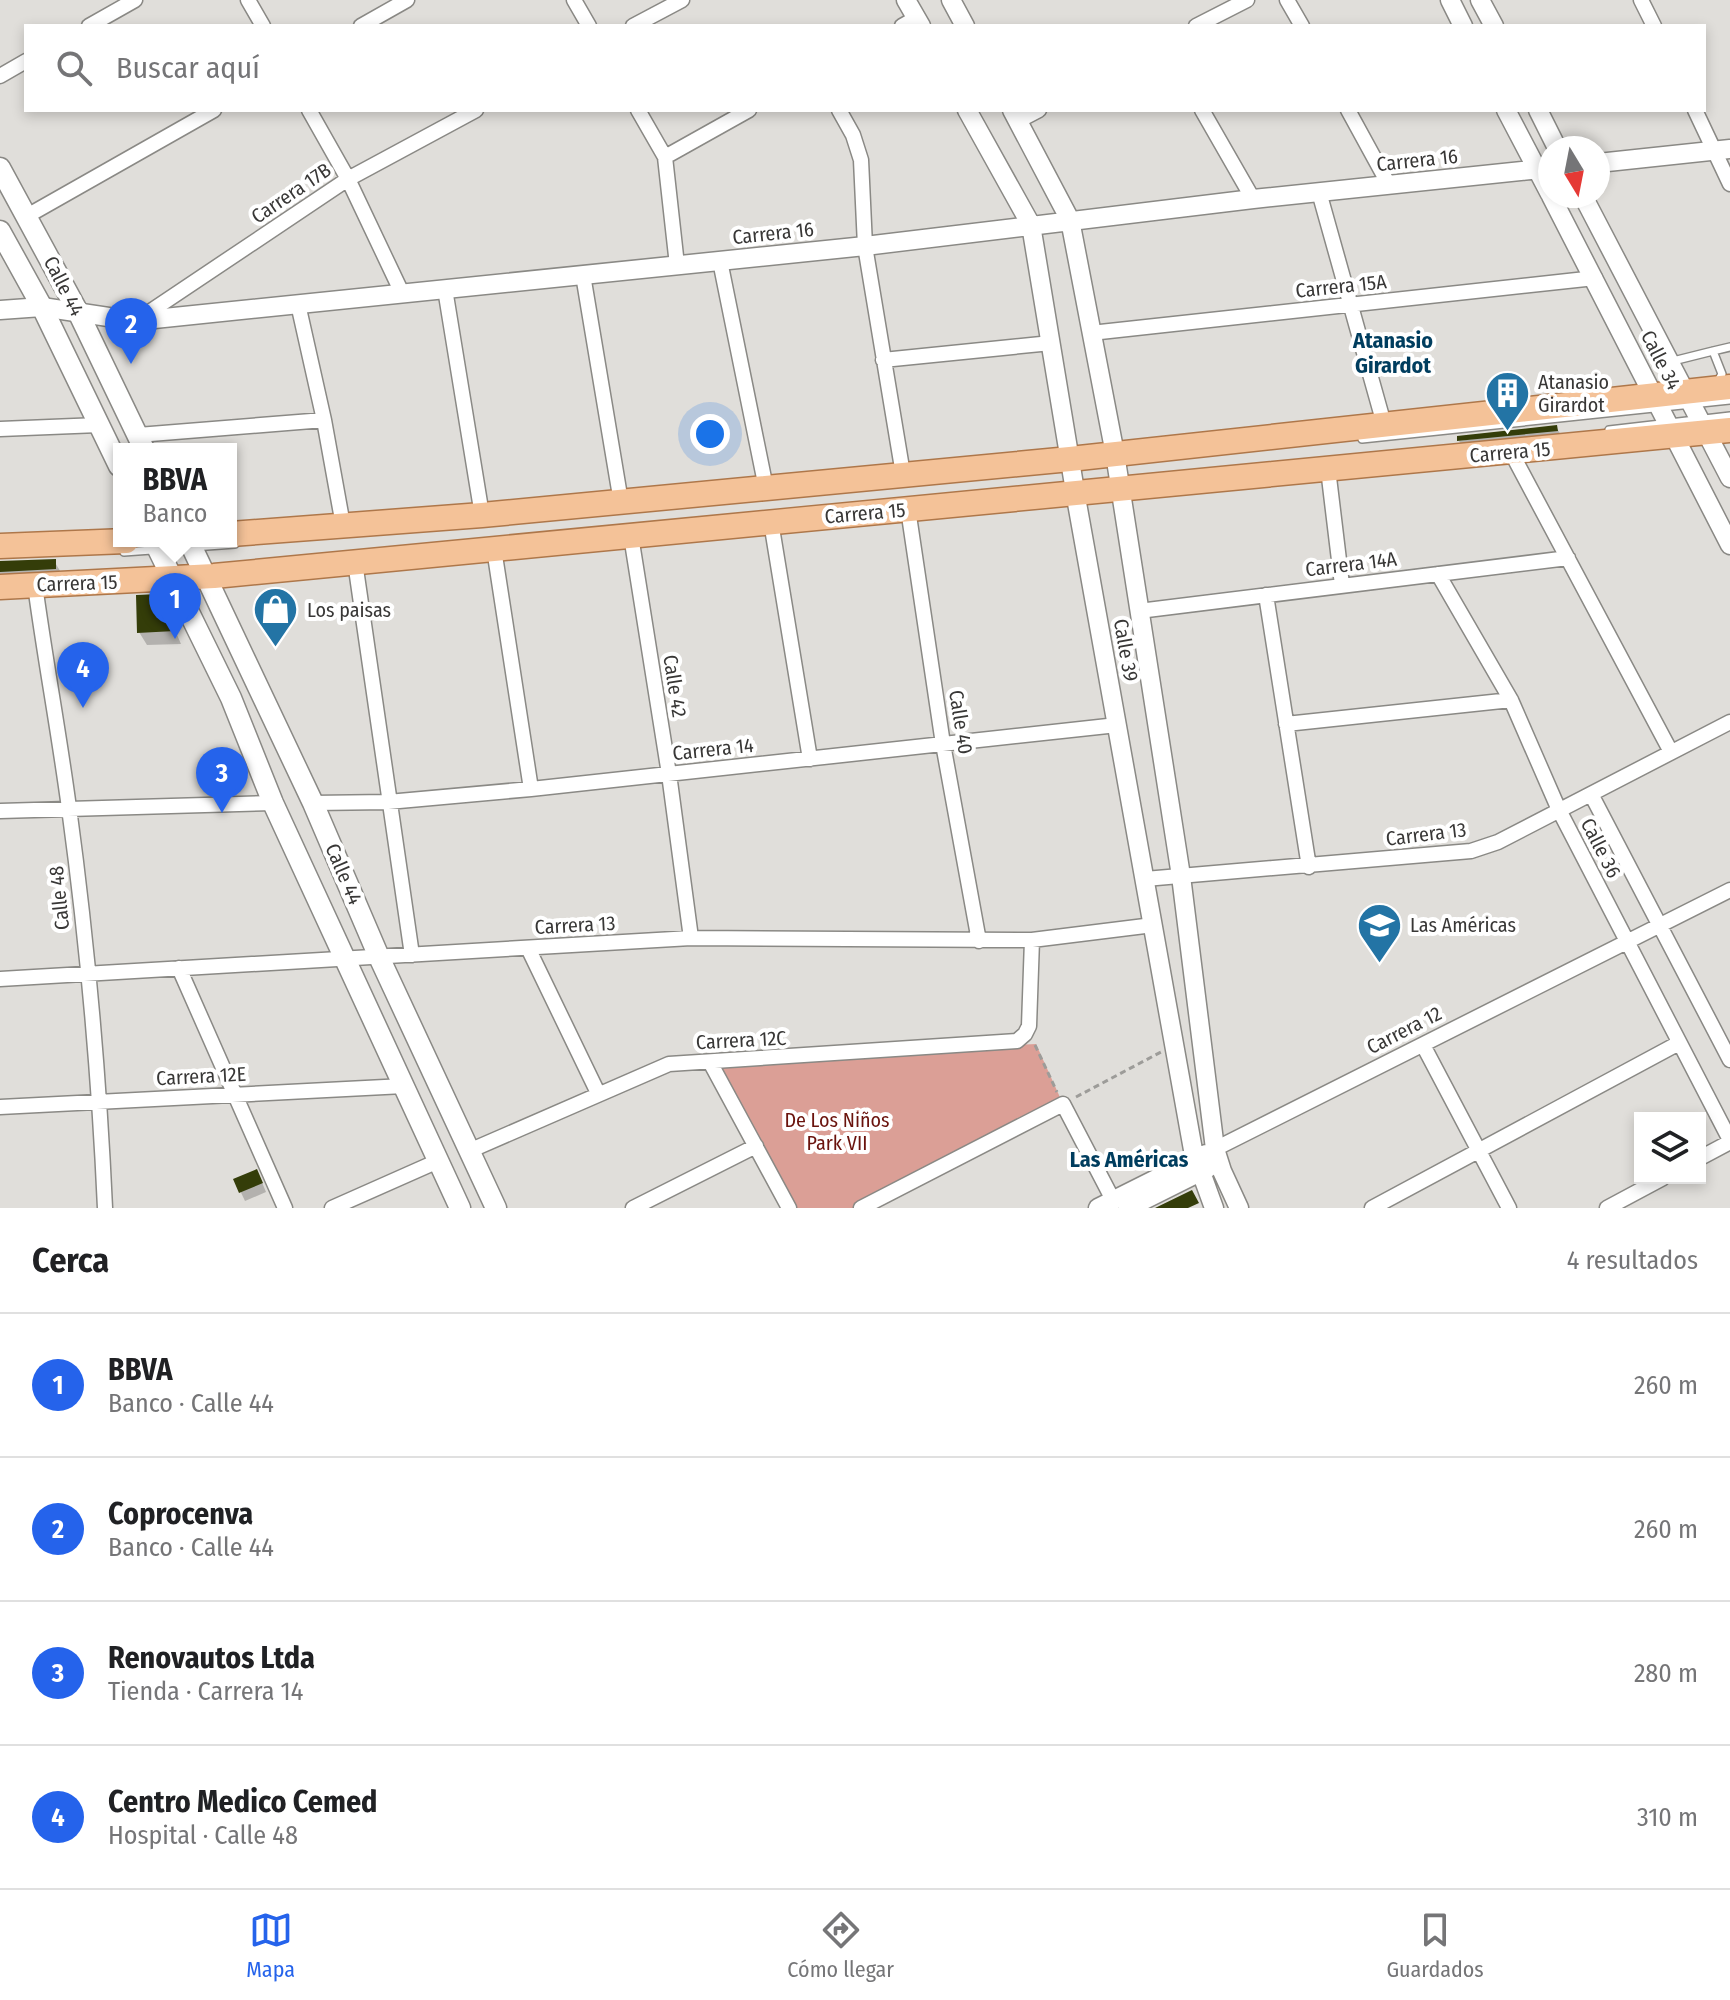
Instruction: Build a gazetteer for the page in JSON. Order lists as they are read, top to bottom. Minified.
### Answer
{"streets":{"main road":["Calle 44","Carrera 15"],"street":["Carrera 16","Carrera 17B","Carrera 15A","Calle 34","Carrera 14A","Calle 39","Calle 42","Calle 40","Carrera 14","Carrera 13","Calle 36","Calle 48","Carrera 12","Carrera 12C","Carrera 12E"]},"crossings":[["Carrera 16","Carrera 17B"],["Carrera 16","Calle 44"],["Carrera 16","Calle 39"],["Calle 44","Carrera 15"],["Calle 44","Carrera 14"],["Calle 44","Carrera 13"],["Calle 44","Carrera 12C"],["Calle 44","Carrera 12E"],["Carrera 15A","Calle 34"],["Carrera 15A","Calle 39"],["Calle 34","Carrera 15"],["Carrera 15","Calle 39"],["Carrera 15","Calle 42"],["Carrera 15","Calle 40"],["Carrera 15","Calle 48"],["Carrera 14A","Calle 39"],["Carrera 14A","Calle 36"],["Calle 39","Carrera 14"],["Calle 39","Carrera 13"],["Calle 39","Carrera 12"],["Calle 42","Carrera 14"],["Calle 42","Carrera 13"],["Calle 40","Carrera 14"],["Calle 40","Carrera 13"],["Carrera 13","Calle 36"],["Carrera 13","Calle 48"],["Calle 36","Carrera 12"],["Calle 48","Carrera 12E"]],"districts":["Atanasio Girardot","Las Américas"],"parks":["De Los Niños Park VII"],"places":{"building":["Atanasio Girardot"],"shop":["Los paisas"],"school or university":["Las Américas"]},"north":"bottom","page":{"search":"Buscar aquí","pins":["2","1","4","3"],"popup":["BBVA","Banco"],"heading":["Cerca","4 resultados"],"list":[{"mark":"1","name":"BBVA","note":"Banco · Calle 44","value":"260 m"},{"mark":"2","name":"Coprocenva","note":"Banco · Calle 44","value":"260 m"},{"mark":"3","name":"Renovautos Ltda","note":"Tienda · Carrera 14","value":"280 m"},{"mark":"4","name":"Centro Medico Cemed","note":"Hospital · Calle 48","value":"310 m"}],"nav":["Mapa","Cómo llegar","Guardados"]}}
